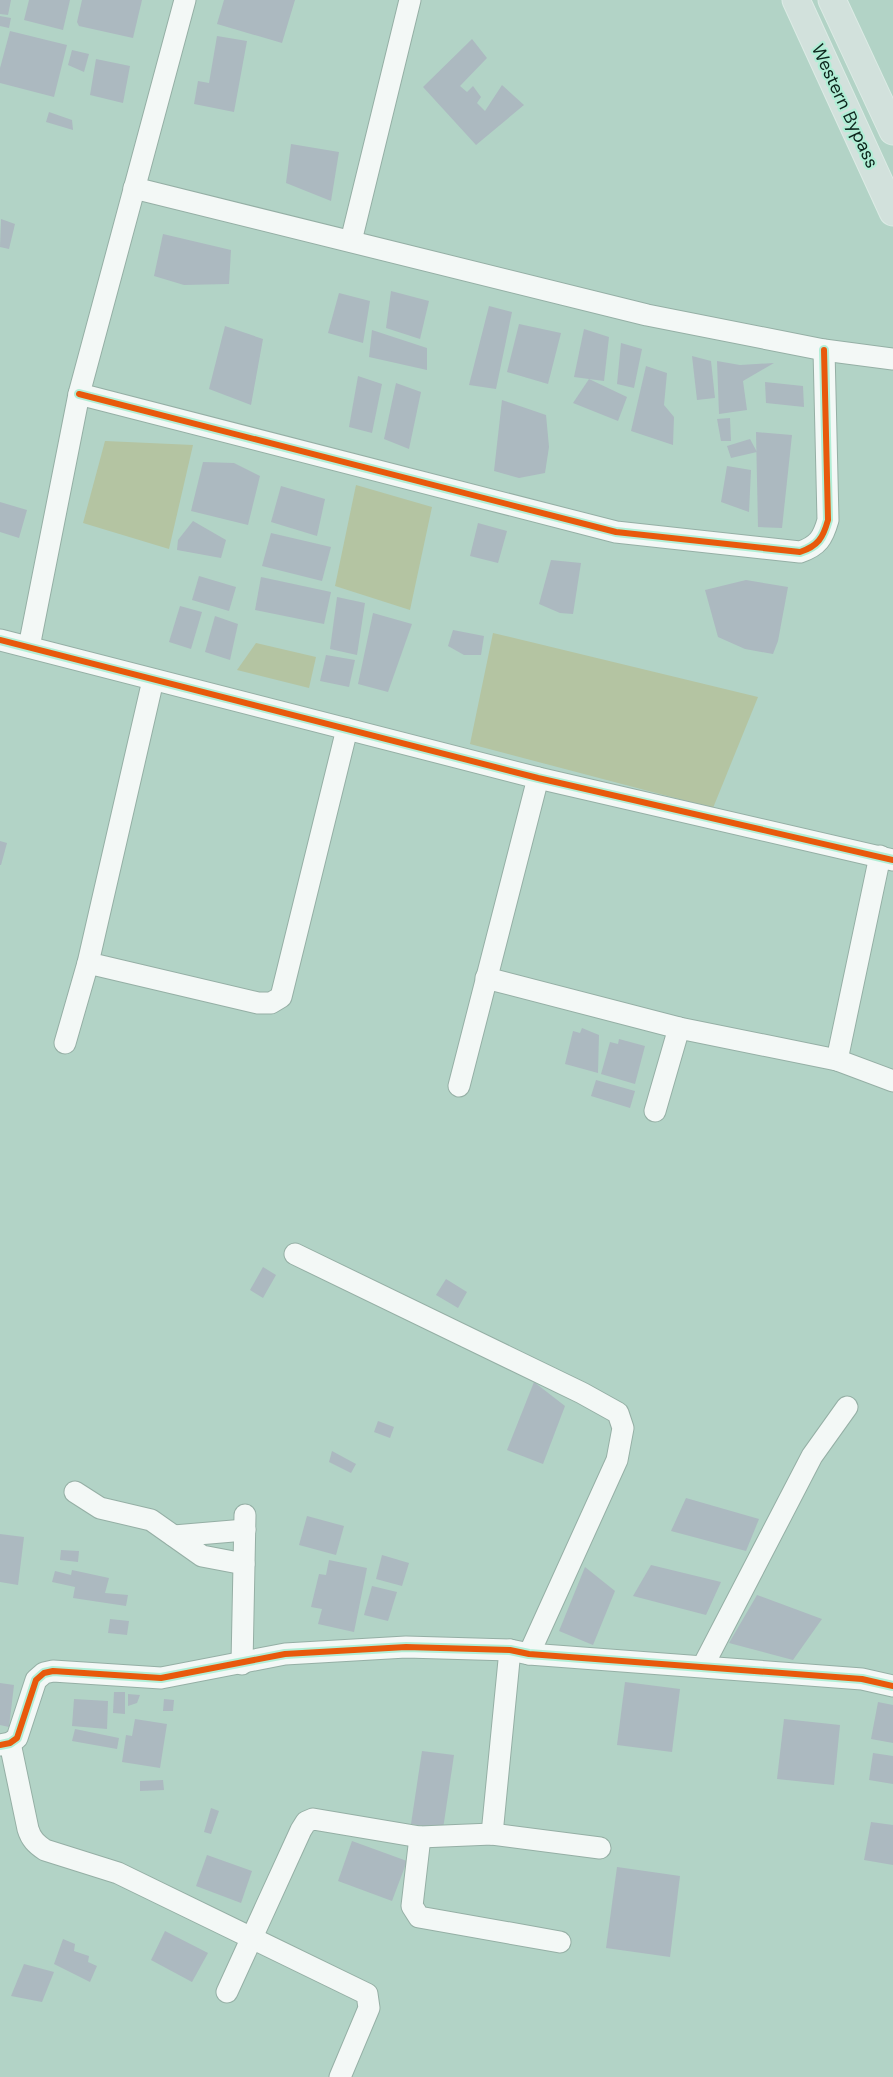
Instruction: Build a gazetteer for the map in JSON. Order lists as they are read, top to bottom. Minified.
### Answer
{"streets":{"main road":["Western Bypass"]}}
